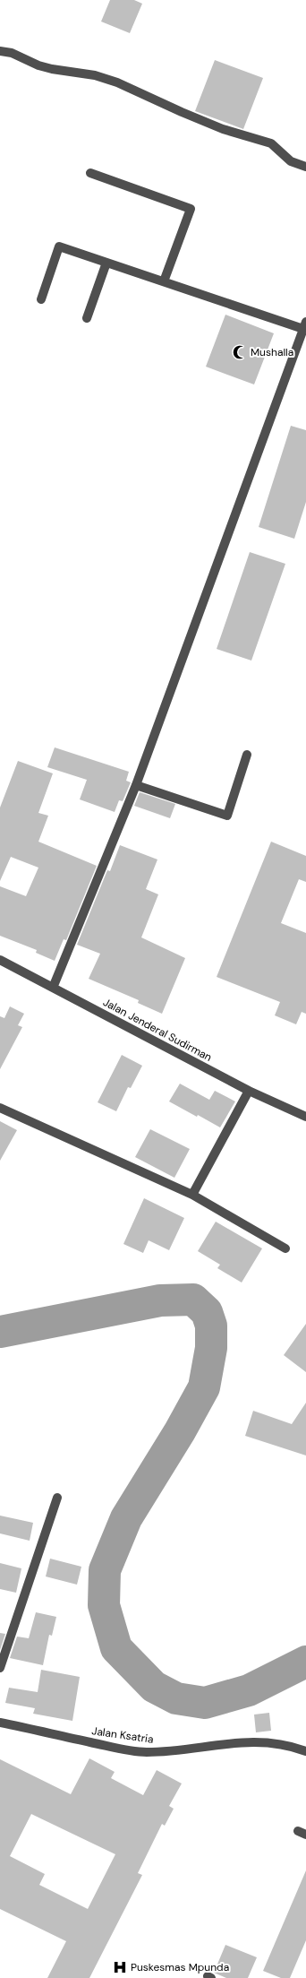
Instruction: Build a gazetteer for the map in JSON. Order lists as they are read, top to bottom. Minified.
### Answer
{"streets":{"street":["Jalan Jenderal Sudirman","Jalan Ksatria"]},"places":{"mosque":["Mushalla"],"hospital":["Puskesmas Mpunda"]}}
